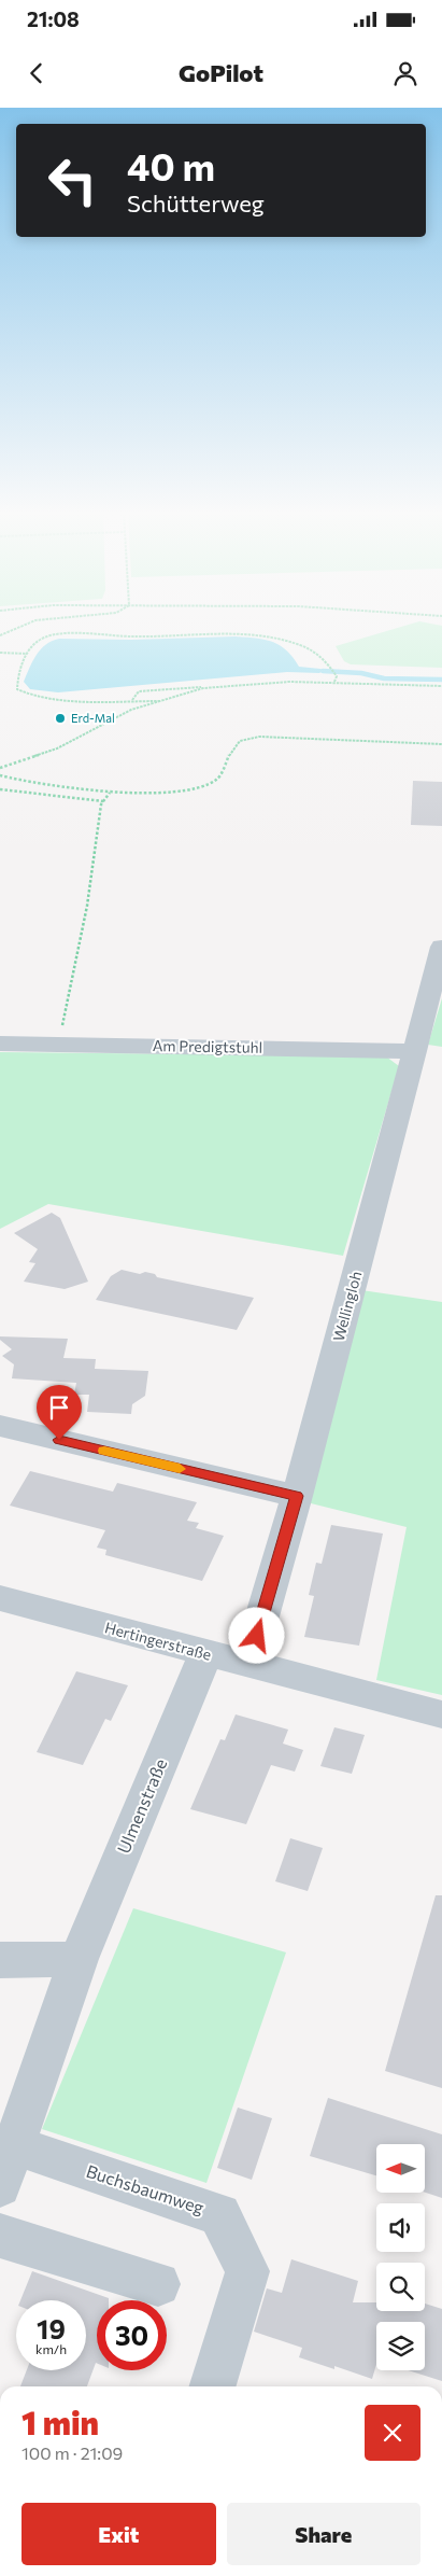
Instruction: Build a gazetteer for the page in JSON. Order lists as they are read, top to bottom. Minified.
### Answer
{"streets":{"street":["Am Predigtstuhl","Wellingloh","Hertingerstraße","Ulmenstraße","Buchsbaumweg"]},"crossings":[["Am Predigtstuhl","Wellingloh"],["Wellingloh","Hertingerstraße"],["Hertingerstraße","Ulmenstraße"],["Ulmenstraße","Buchsbaumweg"]],"places":["Erd-Mal"],"north":"left","page":{"status":"21:08","header":"GoPilot","turn":["40 m","Schütterweg"],"speed":"19 km/h","limit":"30","heading":["1 min","100 m · 21:09"],"buttons":["Exit","Share"]}}
